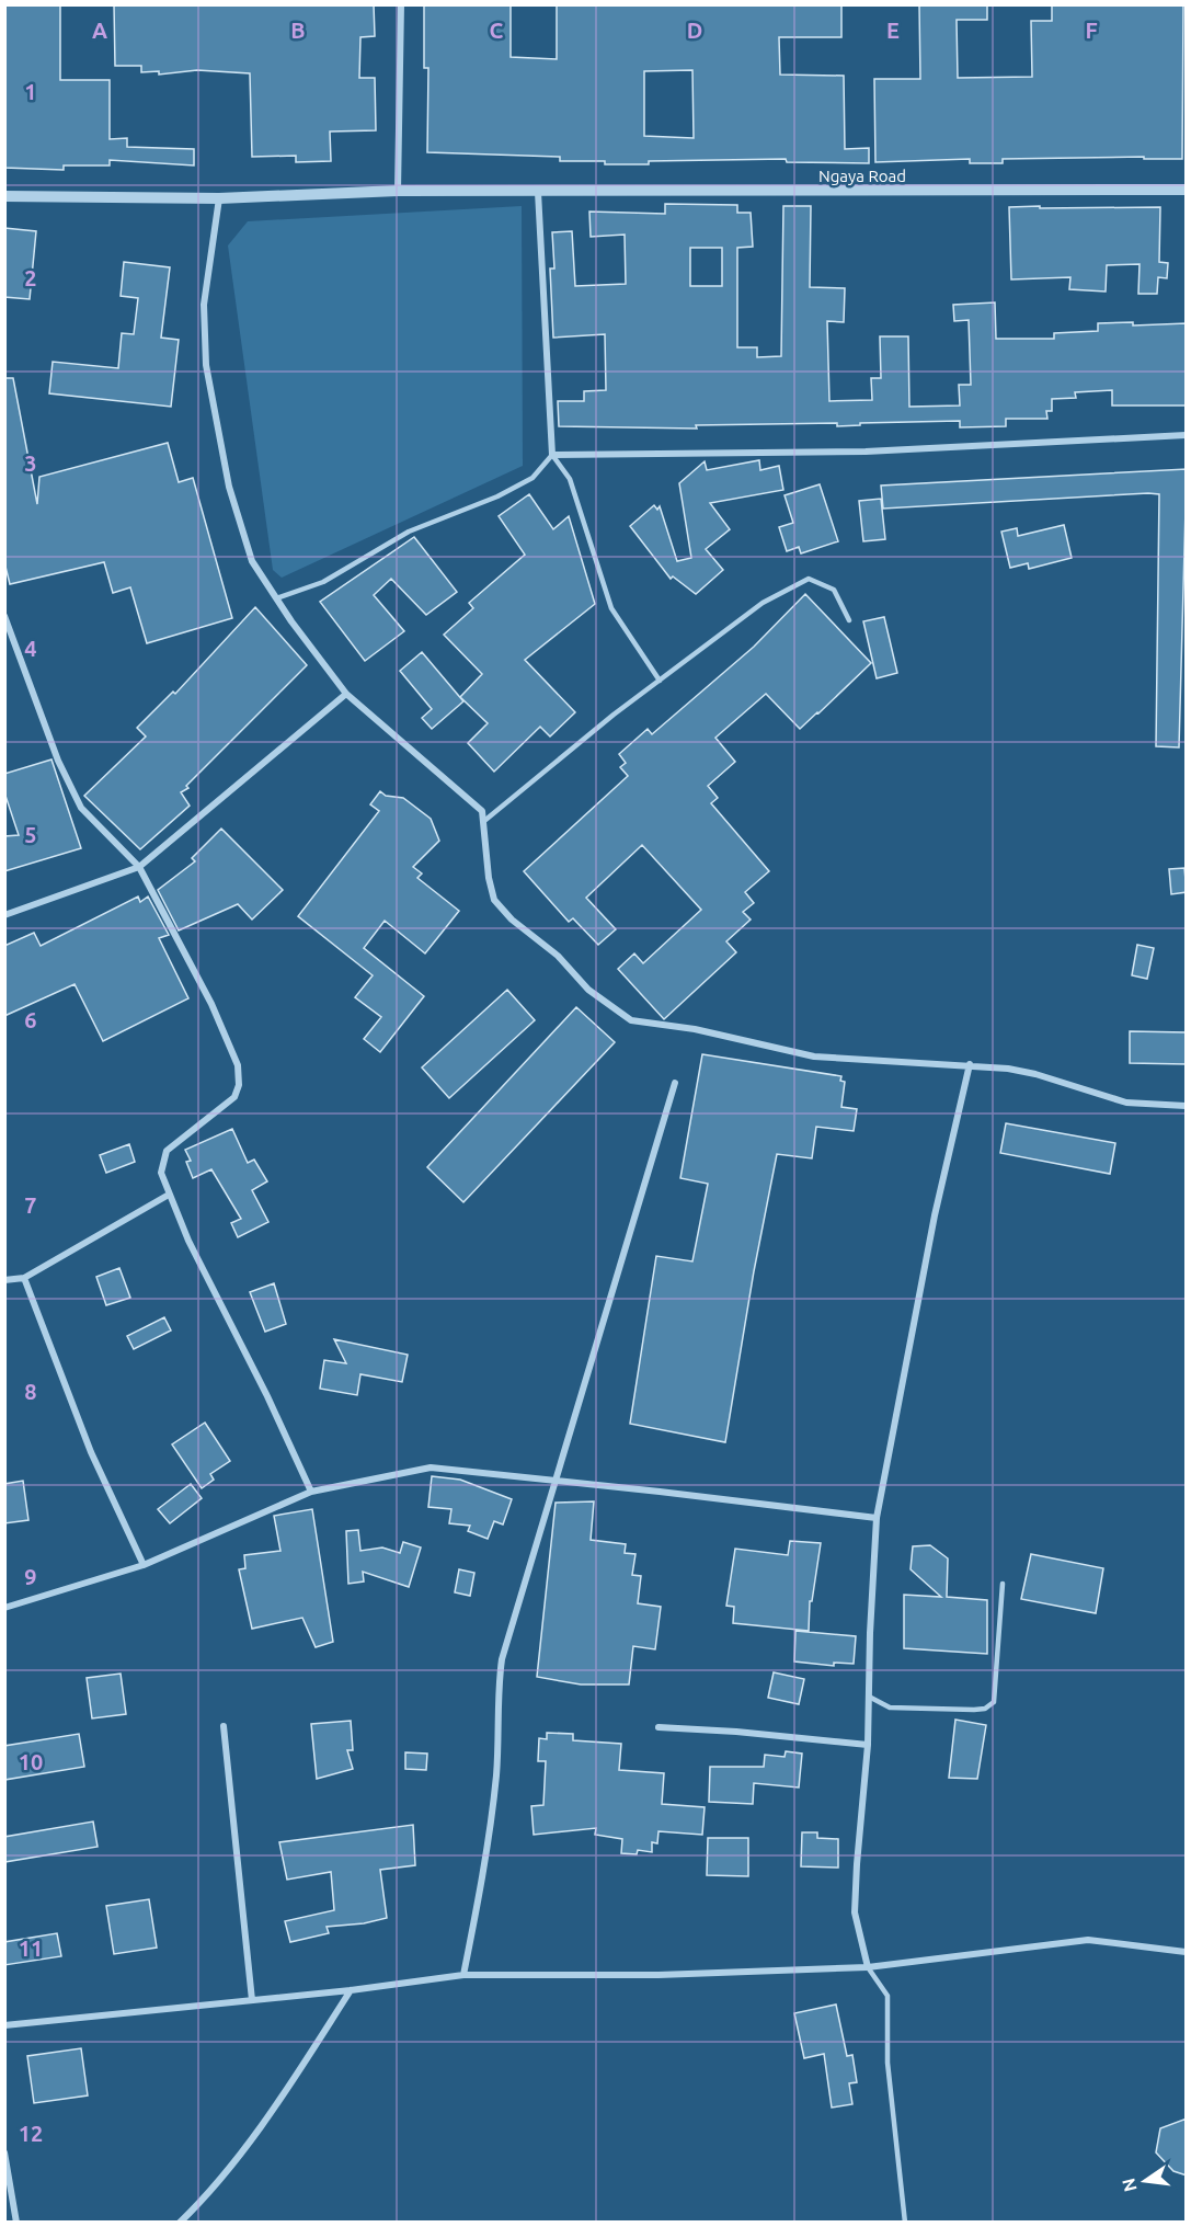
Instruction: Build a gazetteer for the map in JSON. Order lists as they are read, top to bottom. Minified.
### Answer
{"streets":{"street":["Ngaya Road"]},"north":"left","grid":{"columns":["A","B","C","D","E","F"],"rows":["1","2","3","4","5","6","7","8","9","10","11","12"]}}
